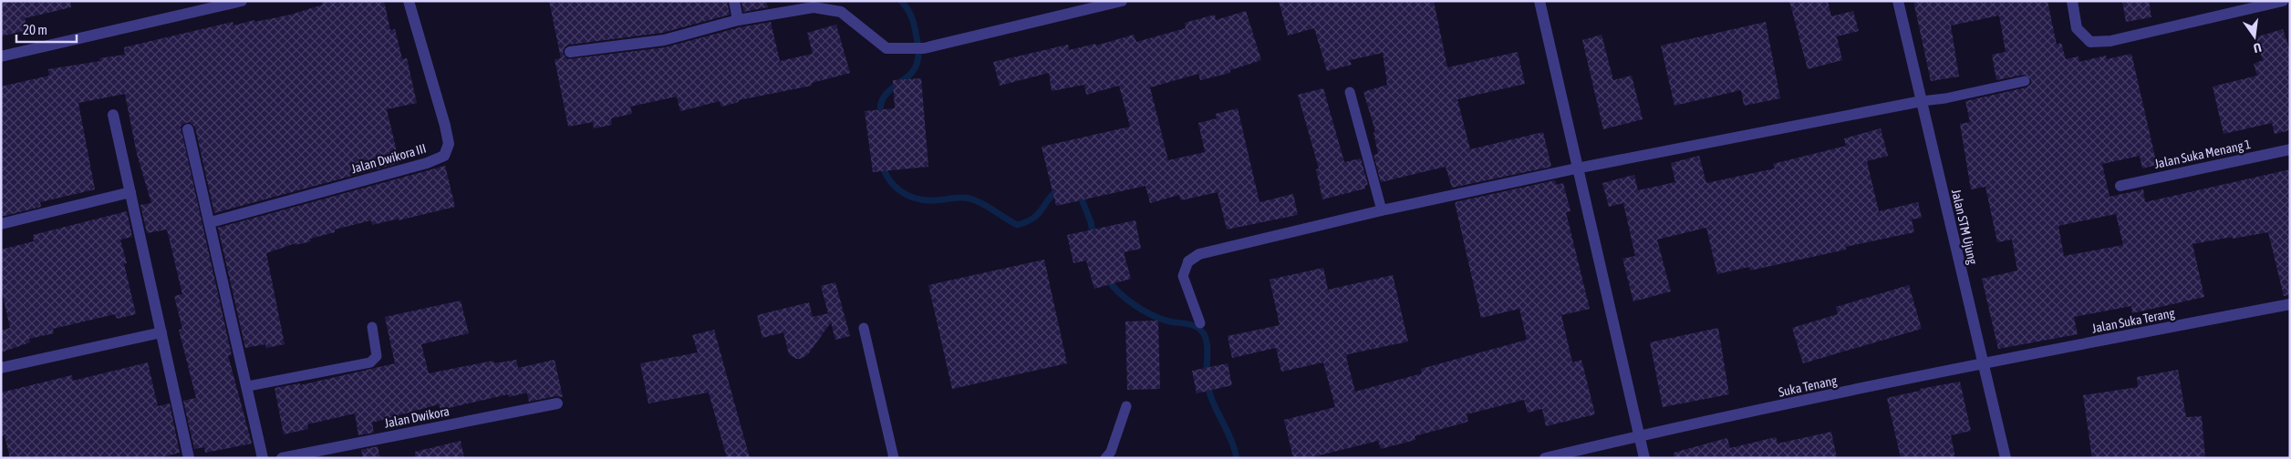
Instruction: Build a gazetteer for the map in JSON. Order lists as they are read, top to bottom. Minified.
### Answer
{"streets":{"street":["Jalan Suka Menang 1","Jalan Dwikora III","Jalan STM Ujung","Jalan Suka Terang","Suka Tenang","Jalan Dwikora"]},"crossings":[["Jalan STM Ujung","Jalan Suka Terang"],["Jalan STM Ujung","Suka Tenang"],["Jalan Suka Terang","Suka Tenang"]],"scale_bar":"20 m","north":"bottom"}
